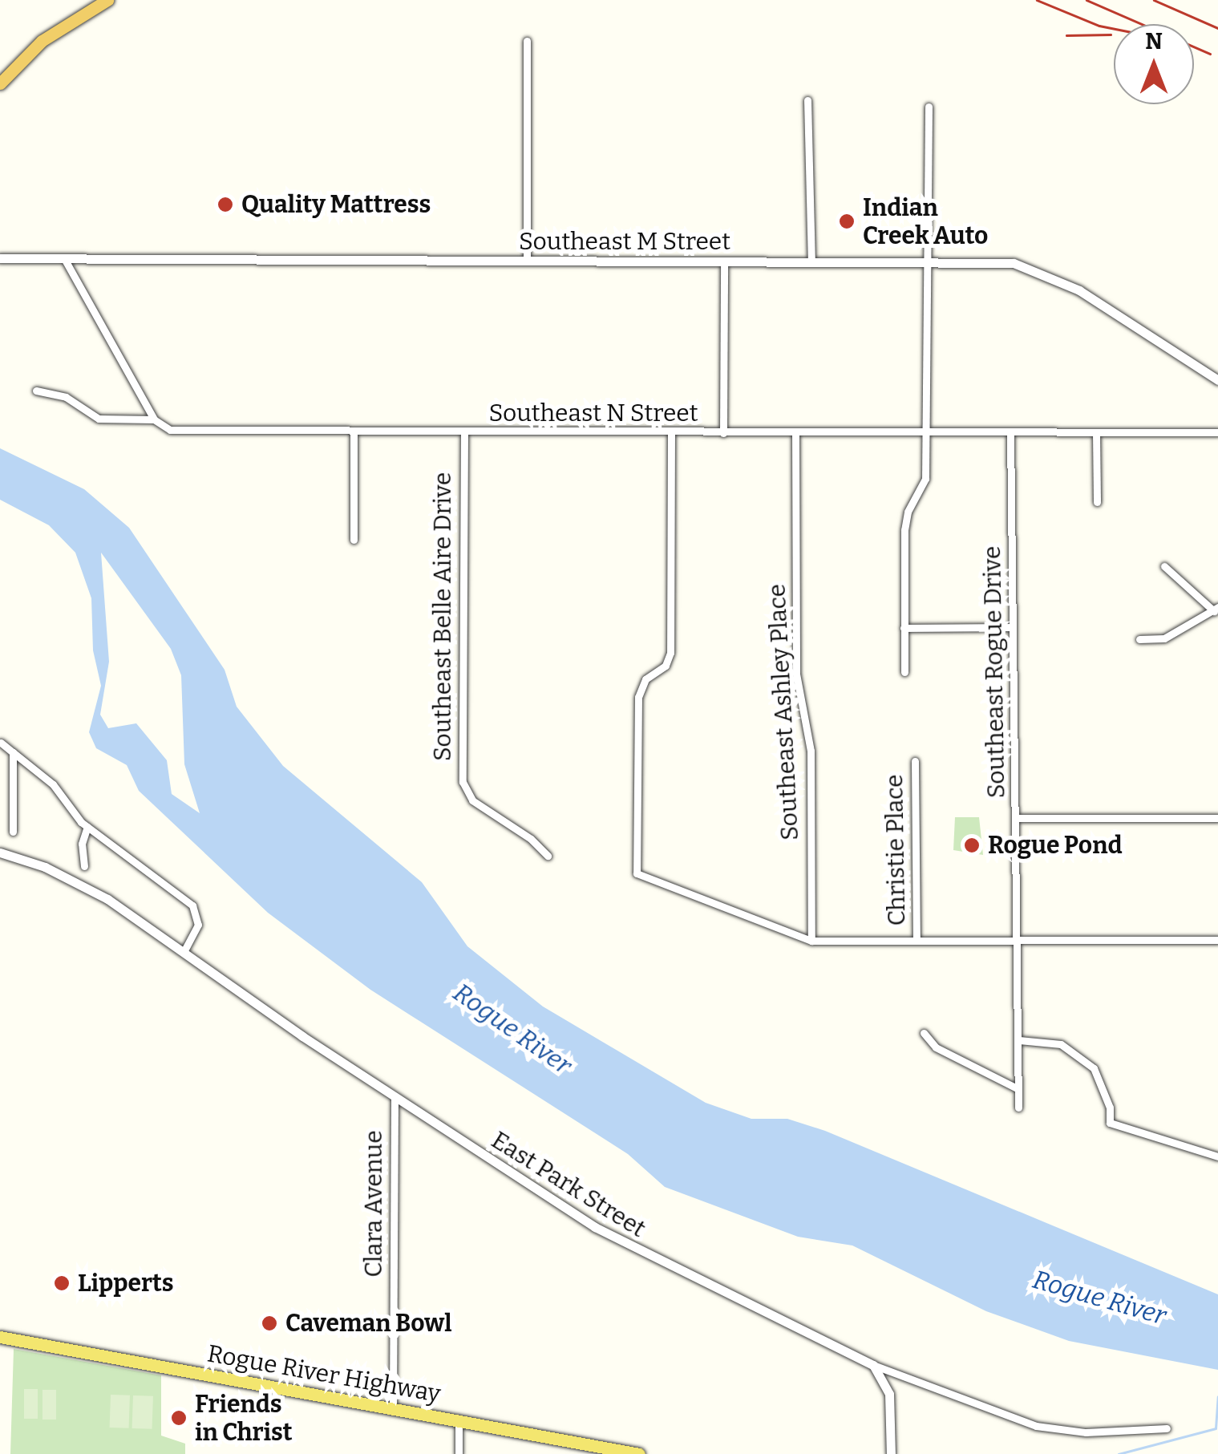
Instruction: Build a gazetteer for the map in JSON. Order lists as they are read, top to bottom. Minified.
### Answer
{"streets":{"main road":["Rogue River Highway"],"street":["Southeast M Street","Southeast N Street","Southeast Belle Aire Drive","Southeast Rogue Drive","Southeast Ashley Place","Christie Place","East Park Street","Clara Avenue"]},"crossings":[["Southeast N Street","Southeast Belle Aire Drive"],["Southeast N Street","Southeast Rogue Drive"],["Southeast N Street","Southeast Ashley Place"],["East Park Street","Clara Avenue"],["Clara Avenue","Rogue River Highway"]],"water":["Rogue River"],"places":["Quality Mattress","Indian Creek Auto","Rogue Pond","Lipperts","Caveman Bowl","Friends in Christ"],"north":"top"}
